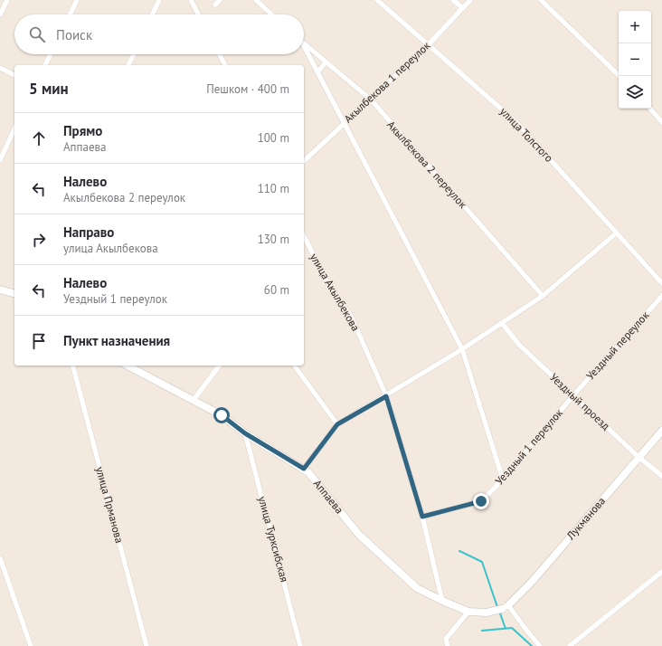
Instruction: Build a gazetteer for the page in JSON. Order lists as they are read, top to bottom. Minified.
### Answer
{"streets":{"street":["Акылбекова 1 переулок","улица Толстого","Акылбекова 2 переулок","улица Акылбекова","Уездный переулок","Уездный проезд","Уездный 1 переулок","Аппаева","улица Прманова","Лукманова","улица Турксибская"]},"crossings":[["Акылбекова 1 переулок","улица Толстого"],["Акылбекова 1 переулок","Акылбекова 2 переулок"],["Акылбекова 2 переулок","Уездный 1 переулок"],["улица Акылбекова","Уездный 1 переулок"],["улица Акылбекова","Аппаева"],["Уездный переулок","Уездный проезд"],["Уездный переулок","Уездный 1 переулок"],["Уездный проезд","Уездный 1 переулок"],["Уездный проезд","Лукманова"],["Аппаева","Лукманова"],["Аппаева","улица Турксибская"]],"page":{"map_buttons":["+","−"],"search":"Поиск","heading":["5 мин","Пешком · 400 m"],"list":[["Прямо","Аппаева","100 m"],["Налево","Акылбекова 2 переулок","110 m"],["Направо","улица Акылбекова","130 m"],["Налево","Уездный 1 переулок","60 m"],"Пункт назначения"]}}
